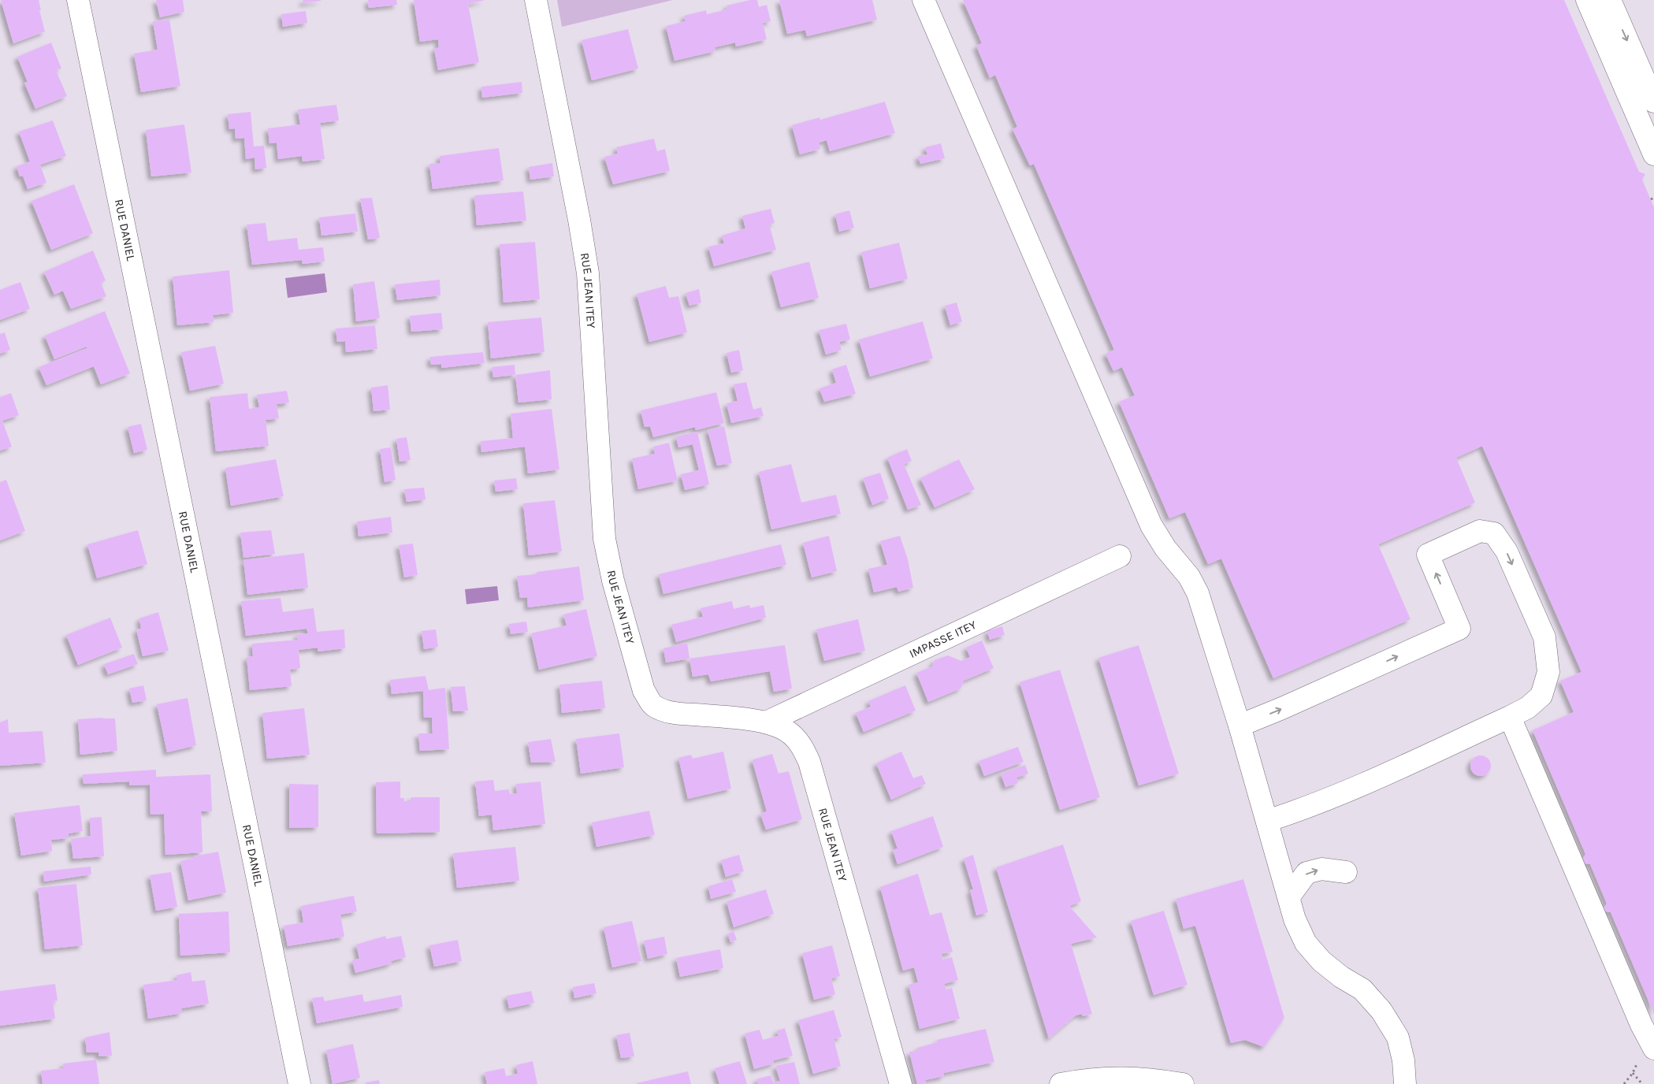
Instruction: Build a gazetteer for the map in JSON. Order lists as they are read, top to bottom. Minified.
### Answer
{"streets":{"street":["RUE DANIEL","RUE JEAN ITEY","IMPASSE ITEY"]},"crossings":[["RUE JEAN ITEY","IMPASSE ITEY"]]}
